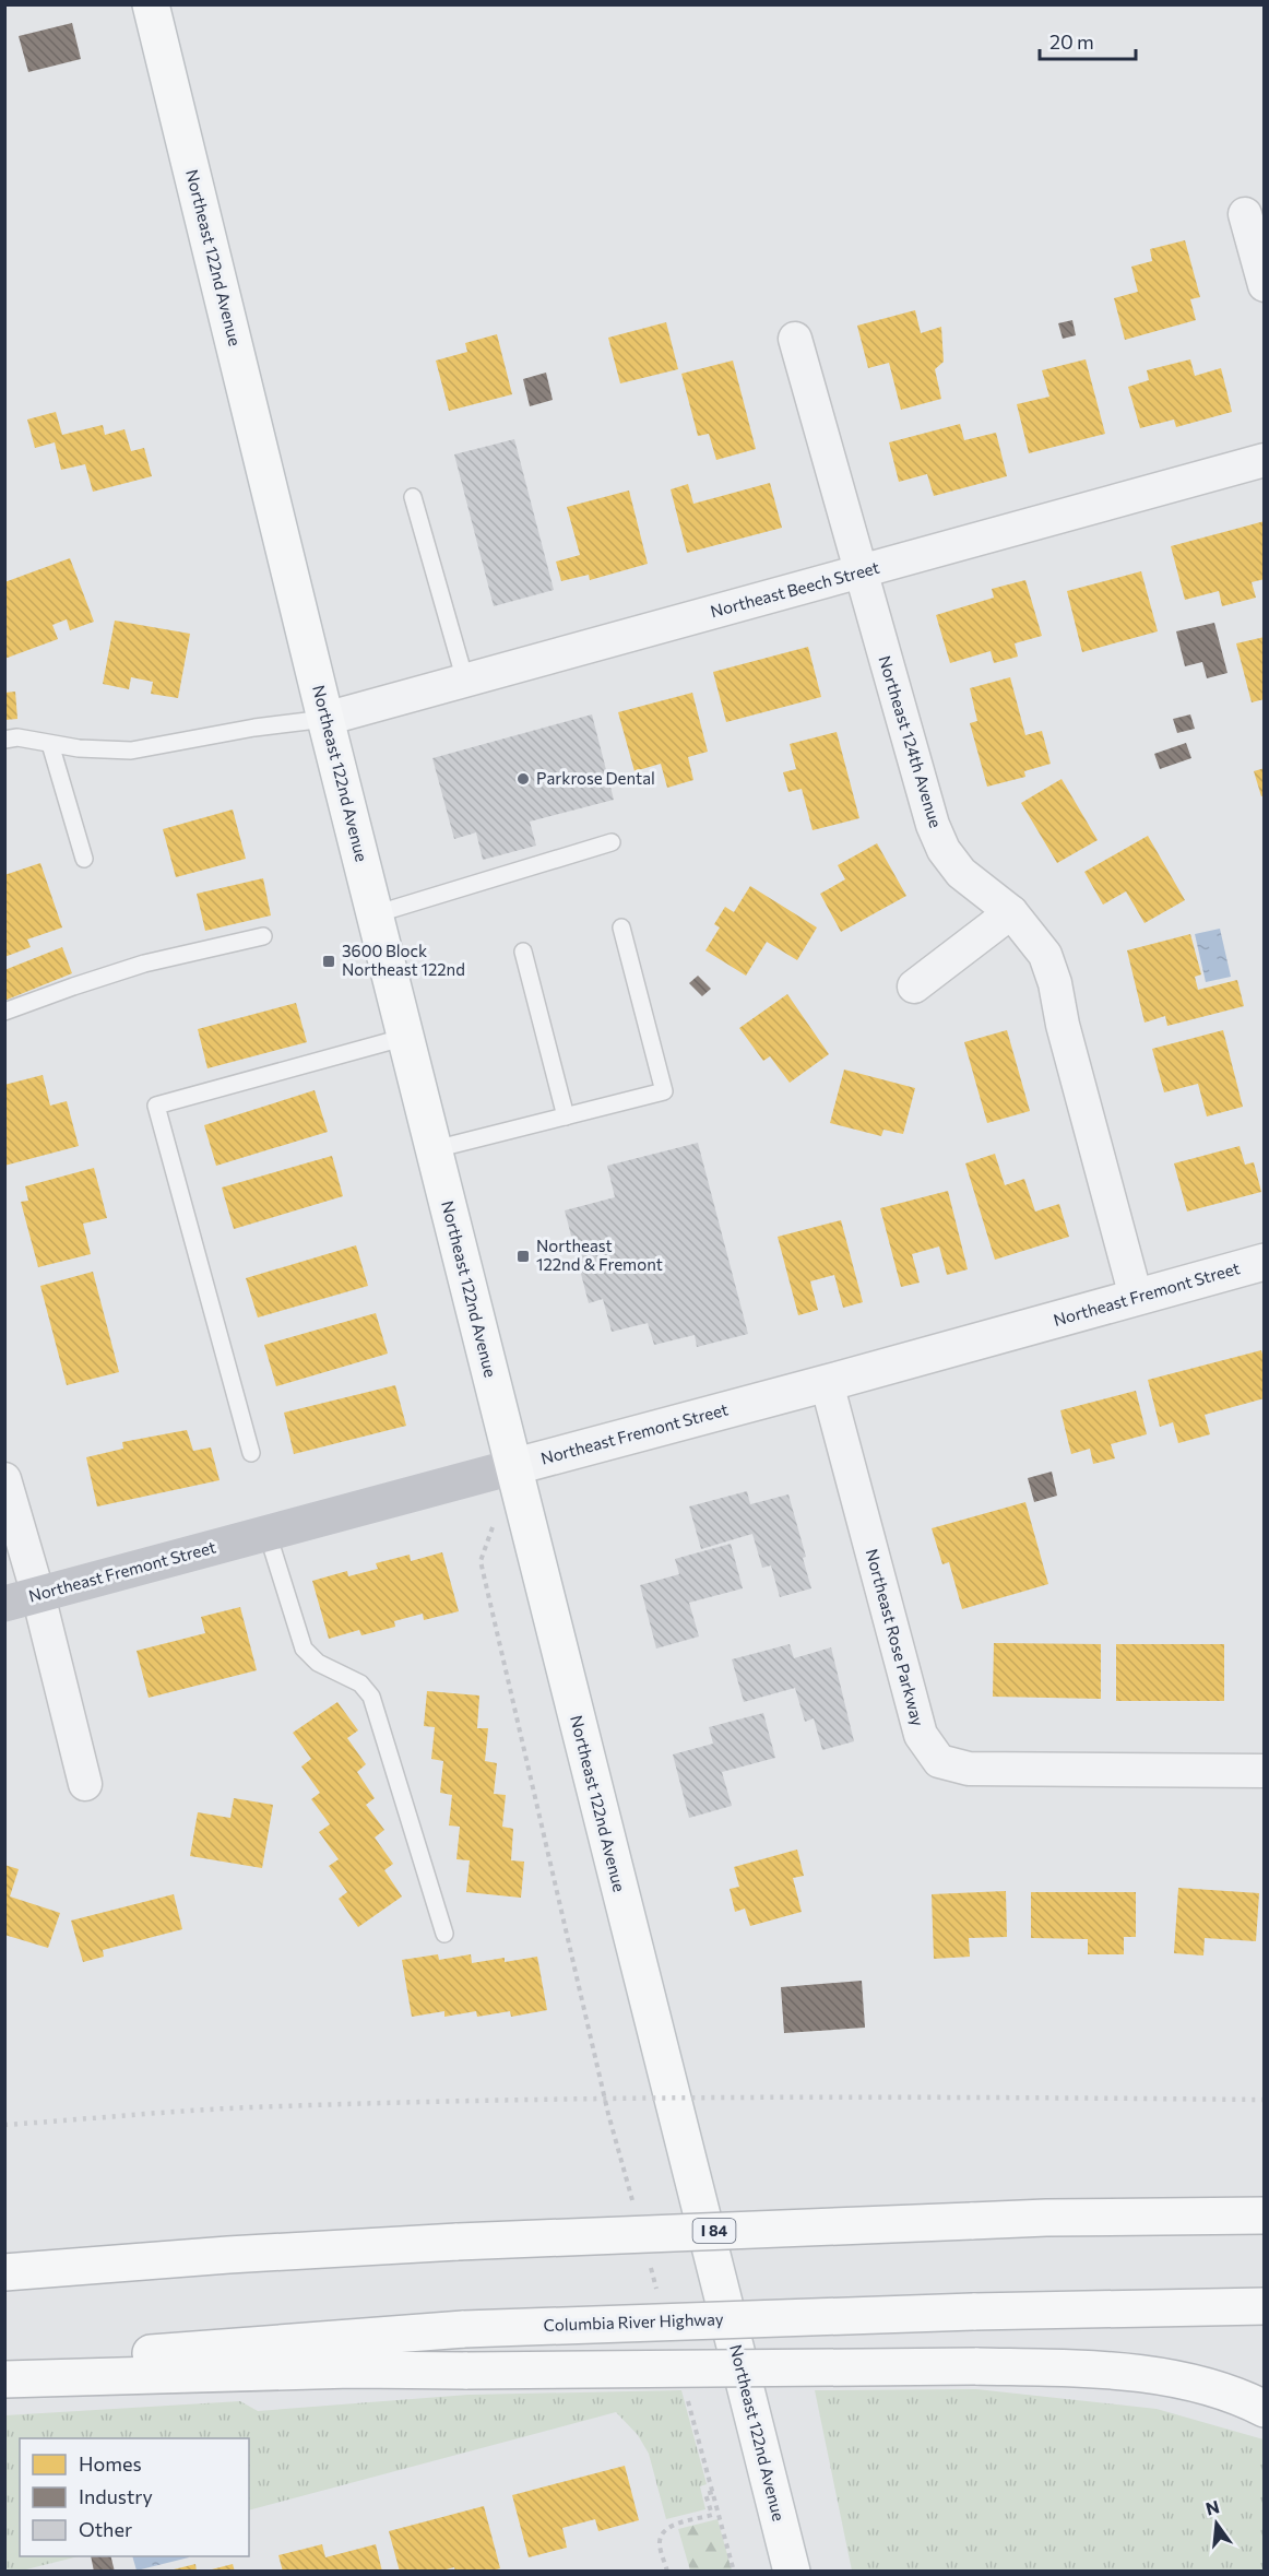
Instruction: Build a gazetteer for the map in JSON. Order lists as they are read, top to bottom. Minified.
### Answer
{"streets":{"main road":["Northeast 122nd Avenue","Northeast Fremont Street","I 84","Columbia River Highway"],"street":["Northeast Beech Street","Northeast 124th Avenue","Northeast Rose Parkway"]},"crossings":[["Northeast 122nd Avenue","Northeast Beech Street"],["Northeast 122nd Avenue","Northeast Fremont Street"],["Northeast Beech Street","Northeast 124th Avenue"],["Northeast 124th Avenue","Northeast Fremont Street"],["Northeast Fremont Street","Northeast Rose Parkway"]],"places":{"other":["Parkrose Dental"],"transit":["3600 Block Northeast 122nd","Northeast 122nd & Fremont"]},"legend":["Homes","Industry","Other"],"scale_bar":"20 m","north":"top"}
